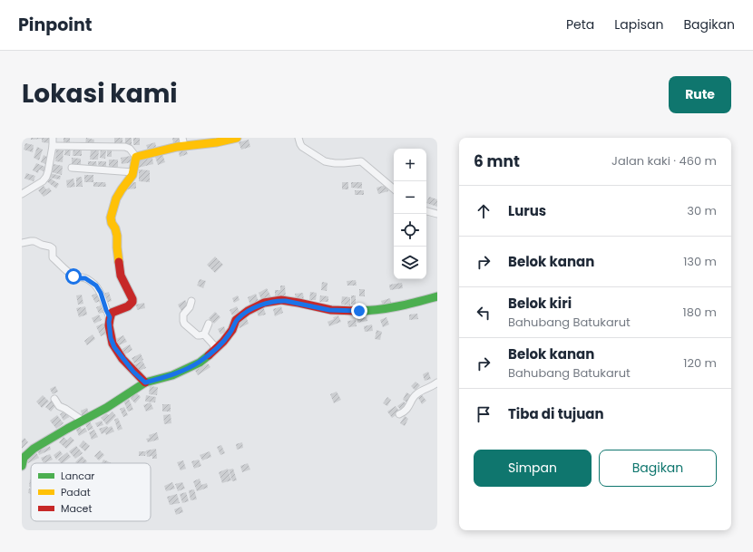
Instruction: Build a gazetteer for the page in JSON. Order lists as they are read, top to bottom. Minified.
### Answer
{"legend":["Lancar","Padat","Macet"],"page":{"header":"Pinpoint","nav":["Peta","Lapisan","Bagikan"],"title":"Lokasi kami","buttons":["Rute",["Simpan","Bagikan"]],"heading":["6 mnt","Jalan kaki · 460 m"],"map_buttons":["+","−"],"list":[["Lurus","30 m"],["Belok kanan","130 m"],["Belok kiri","Bahubang Batukarut","180 m"],["Belok kanan","Bahubang Batukarut","120 m"],"Tiba di tujuan"]}}
